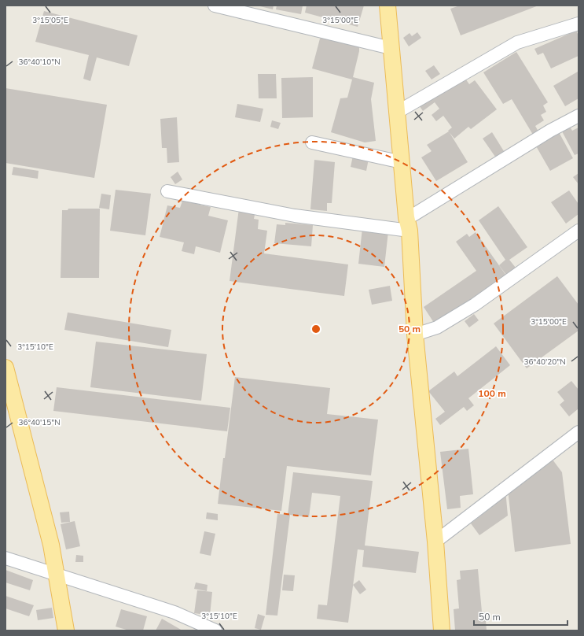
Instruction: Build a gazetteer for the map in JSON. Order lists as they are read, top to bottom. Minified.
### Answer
{"scale_bar":"50 m","coordinates":["3°15'05\"E","3°15'00\"E","36°40'10\"N","3°15'10\"E","36°40'20\"N","36°40'15\"N"],"rings":["50 m","100 m"]}
